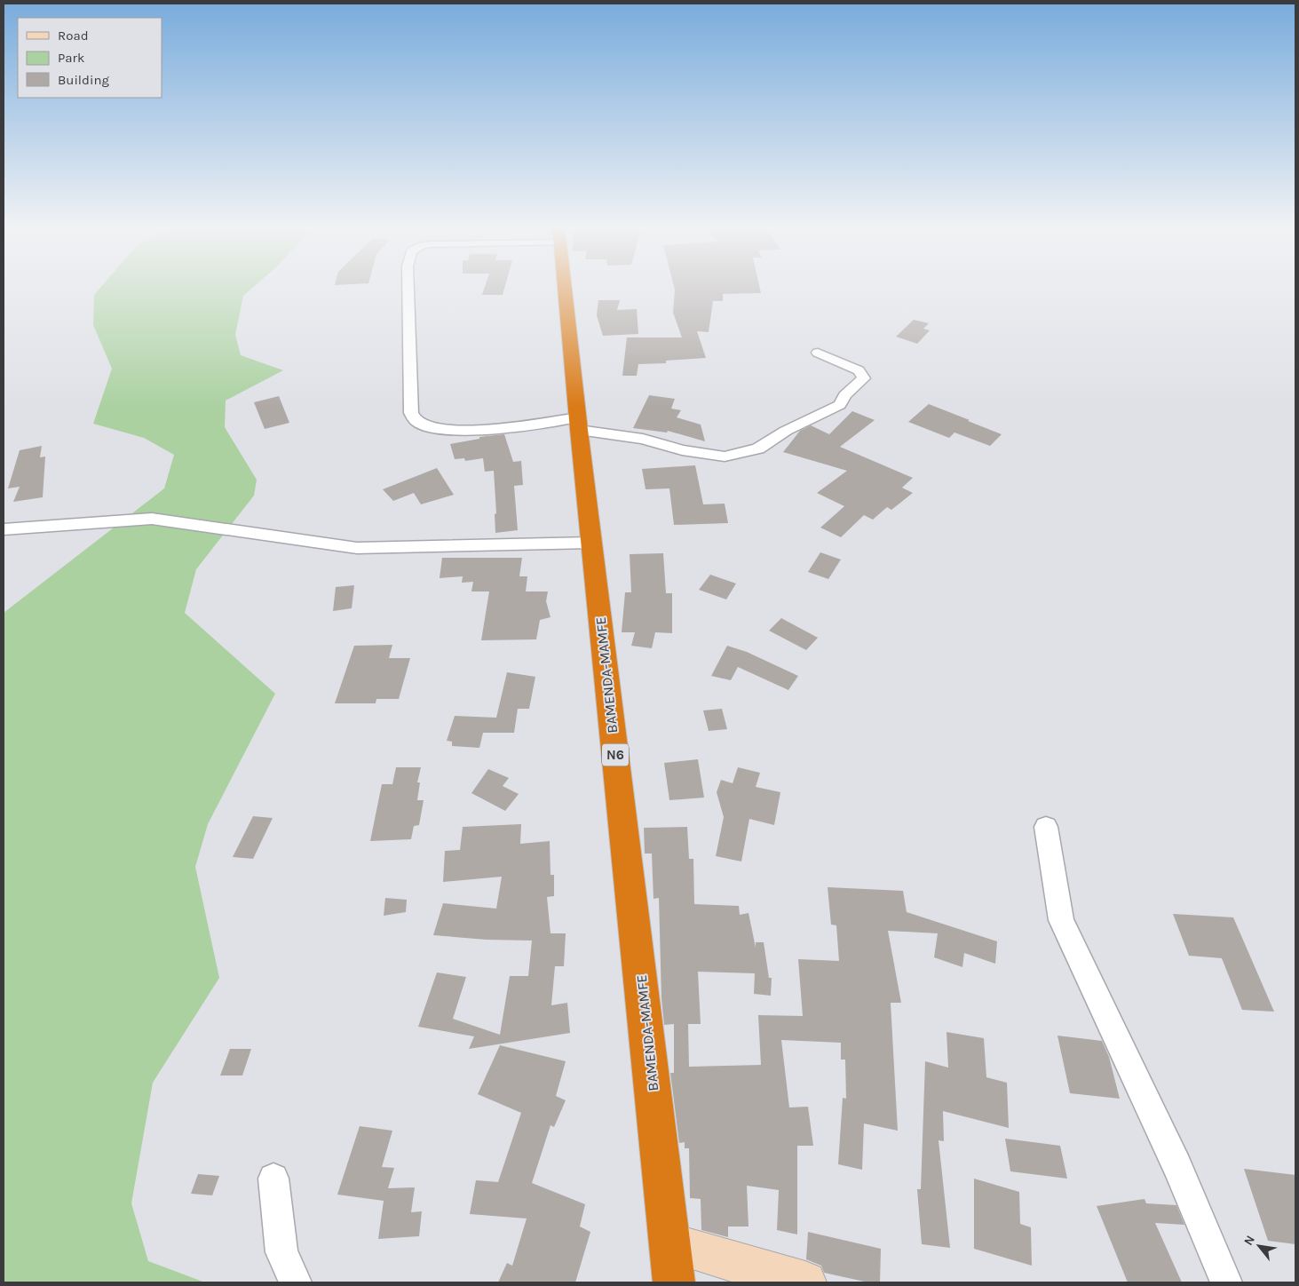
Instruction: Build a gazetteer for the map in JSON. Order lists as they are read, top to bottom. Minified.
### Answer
{"streets":{"highway":["BAMENDA-MAMFE","N6"]},"legend":["Road","Park","Building"],"north":"top left"}
